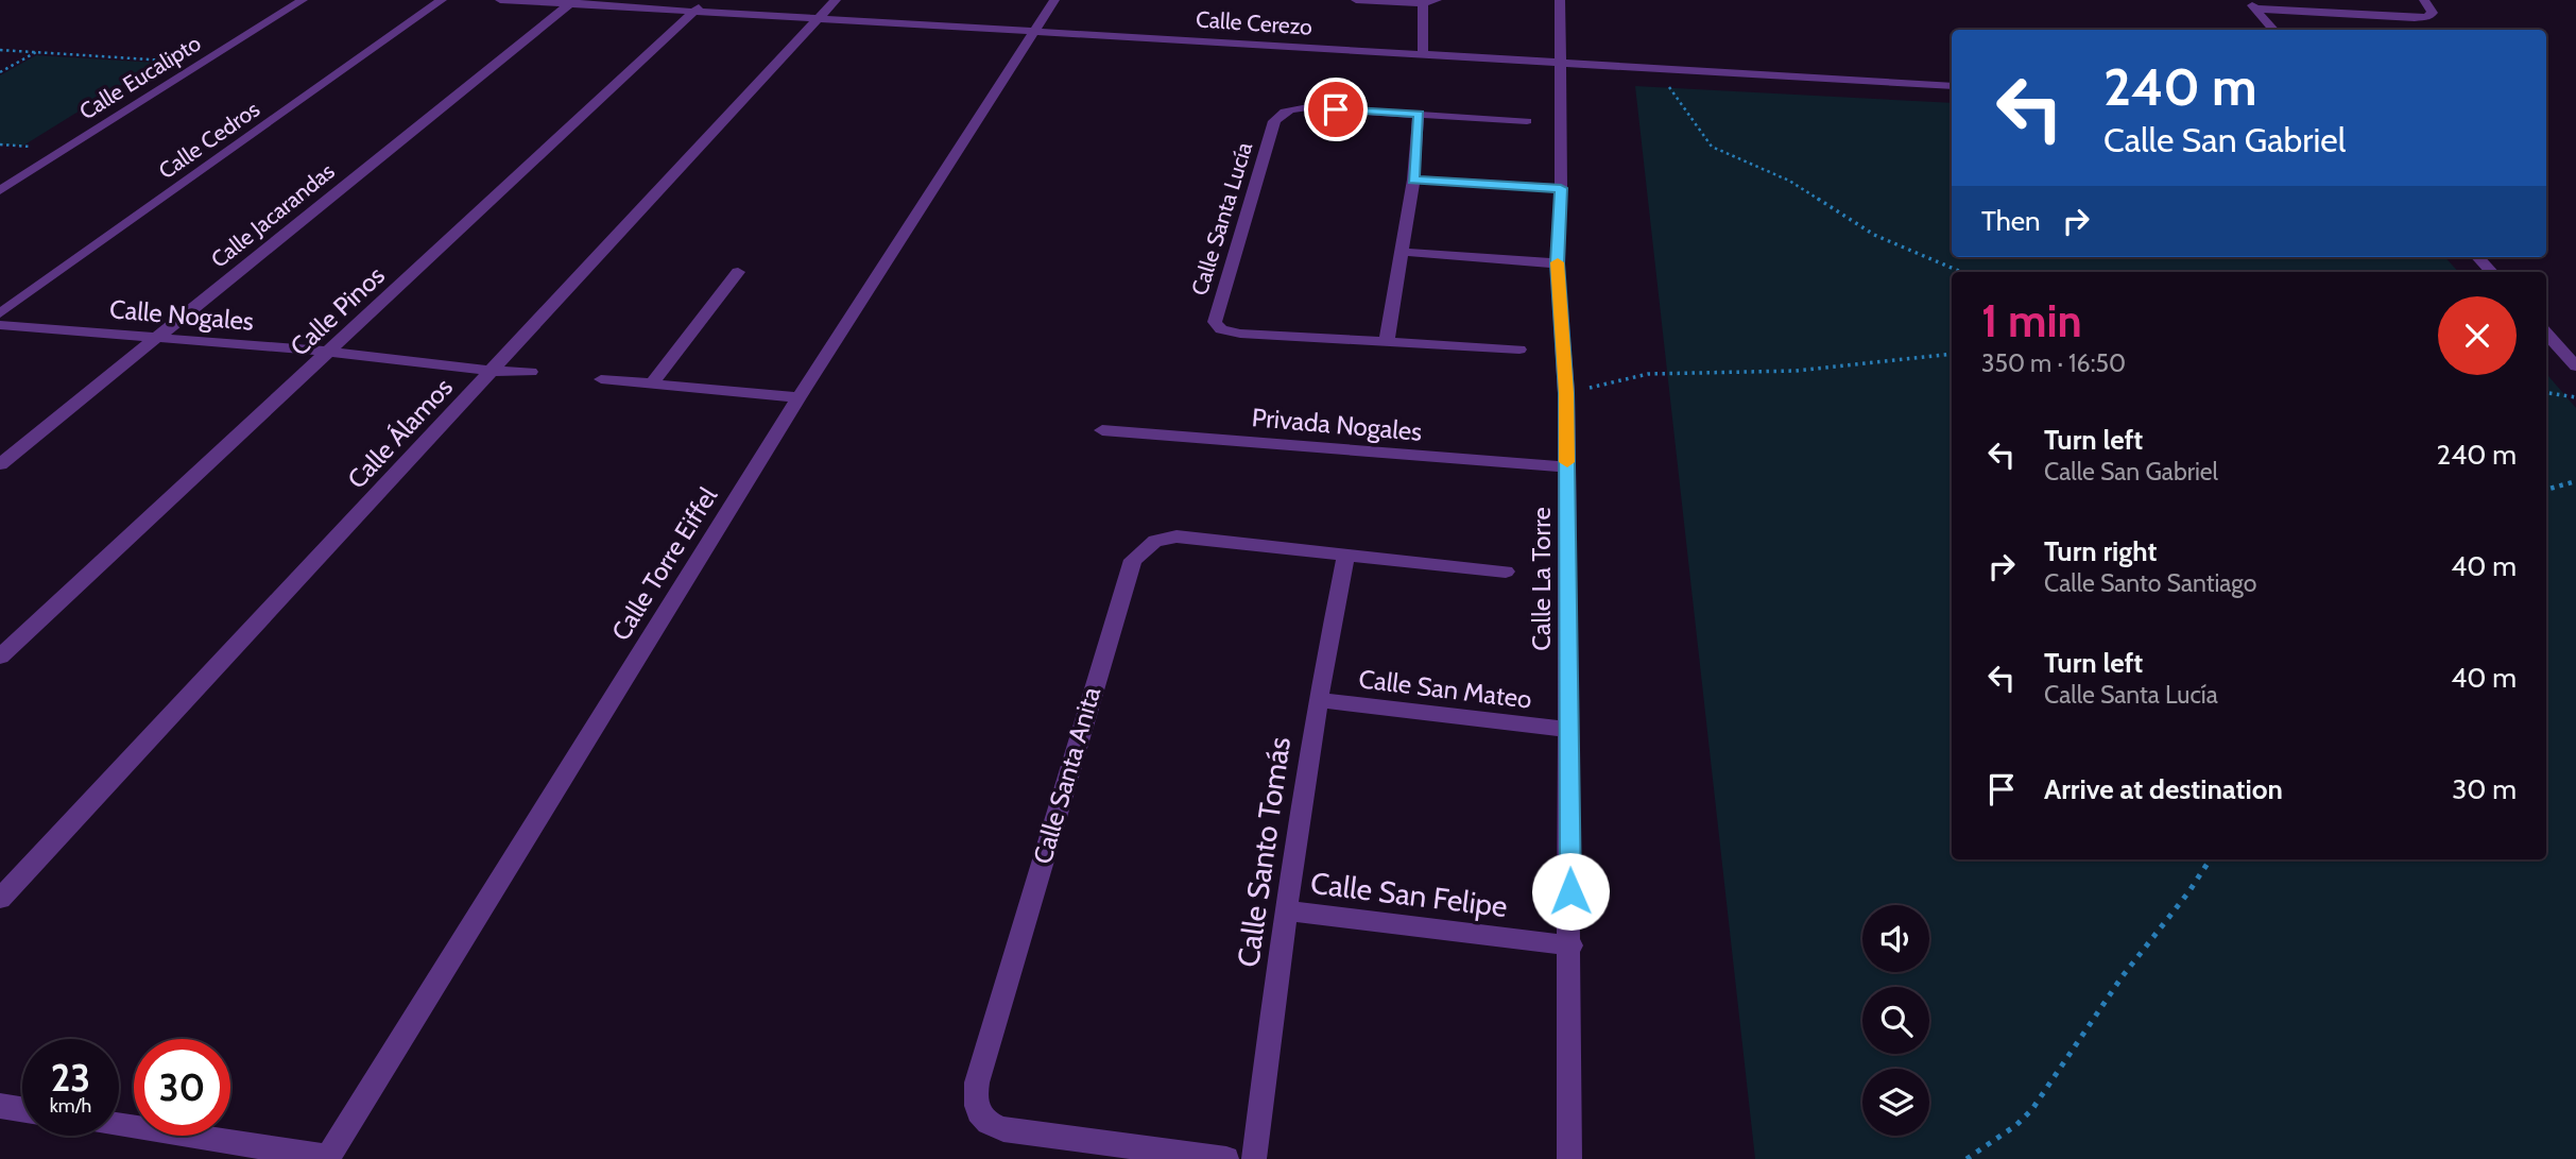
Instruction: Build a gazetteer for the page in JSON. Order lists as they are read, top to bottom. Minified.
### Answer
{"streets":{"street":["Calle Cerezo","Calle Eucalipto","Calle Cedros","Calle Jacarandas","Calle Santa Lucía","Calle Pinos","Calle Nogales","Privada Nogales","Calle Álamos","Calle Torre Eiffel","Calle La Torre","Calle San Mateo","Calle Santa Anita","Calle Santo Tomás","Calle San Felipe"]},"crossings":[["Calle Cerezo","Calle Jacarandas"],["Calle Cerezo","Calle Pinos"],["Calle Cerezo","Calle Álamos"],["Calle Cerezo","Calle Torre Eiffel"],["Calle Cerezo","Calle La Torre"],["Calle Jacarandas","Calle Nogales"],["Calle Pinos","Calle Nogales"],["Calle Nogales","Calle Álamos"],["Privada Nogales","Calle La Torre"],["Calle La Torre","Calle San Mateo"],["Calle La Torre","Calle San Felipe"],["Calle San Mateo","Calle Santo Tomás"],["Calle Santa Anita","Calle Santo Tomás"],["Calle Santo Tomás","Calle San Felipe"]],"page":{"turn":["240 m","Calle San Gabriel"],"then":"Then","heading":["1 min","350 m · 16:50"],"list":[{"name":"Turn left","note":"Calle San Gabriel","value":"240 m"},{"name":"Turn right","note":"Calle Santo Santiago","value":"40 m"},{"name":"Turn left","note":"Calle Santa Lucía","value":"40 m"},{"name":"Arrive at destination","value":"30 m"}],"speed":"23 km/h","limit":"30"}}
